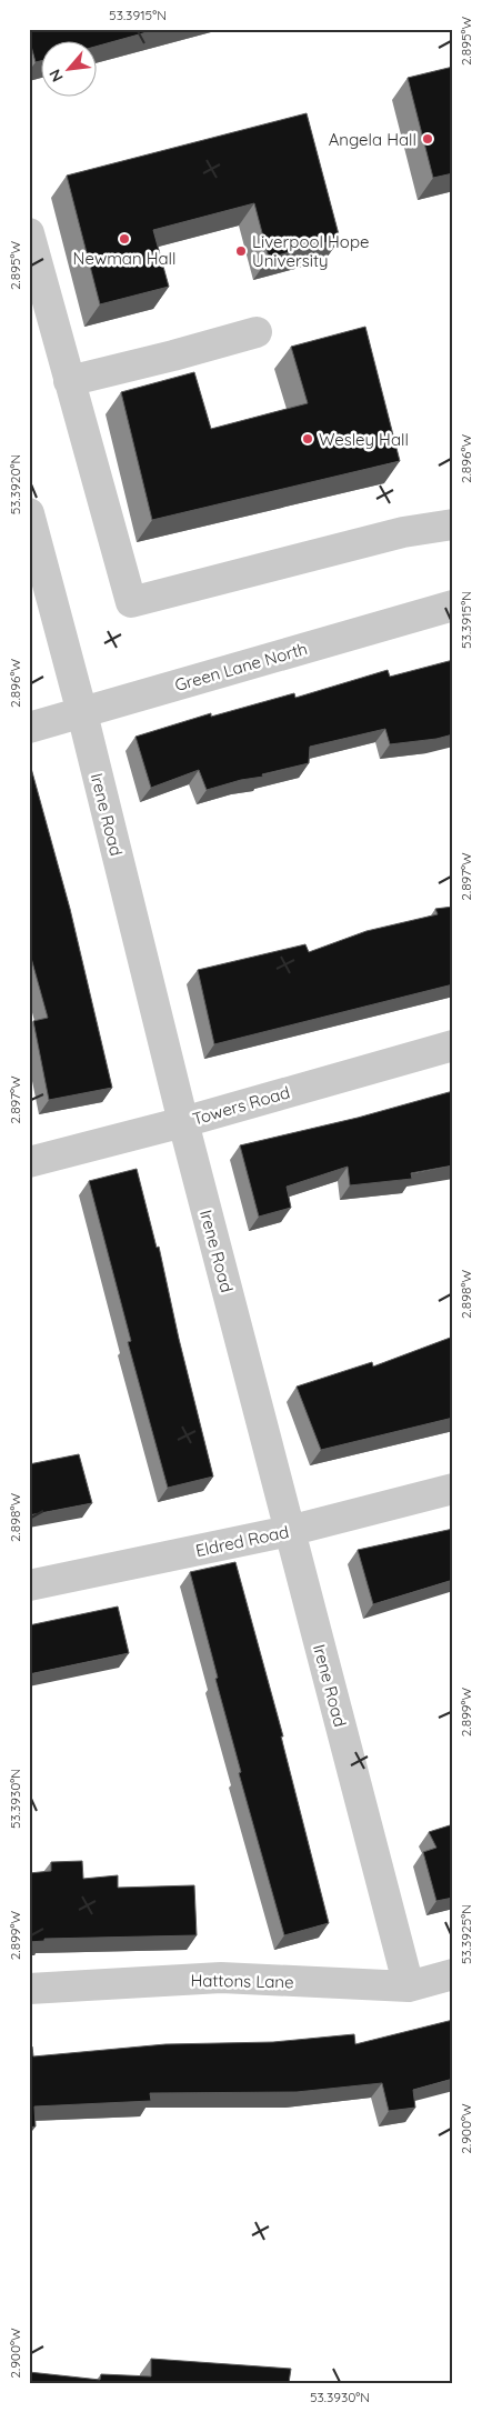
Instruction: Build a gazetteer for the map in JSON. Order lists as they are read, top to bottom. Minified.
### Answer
{"streets":{"street":["Green Lane North","Irene Road","Towers Road","Eldred Road","Hattons Lane"]},"crossings":[["Green Lane North","Irene Road"],["Irene Road","Towers Road"],["Irene Road","Eldred Road"],["Irene Road","Hattons Lane"]],"places":["Angela Hall","Newman Hall","Liverpool Hope University","Wesley Hall"],"north":"bottom left","coordinates":["53.3915°N","2.895°W","2.896°W","53.3920°N","2.897°W","2.898°W","2.899°W","53.3930°N","53.3925°N","2.900°W"]}
